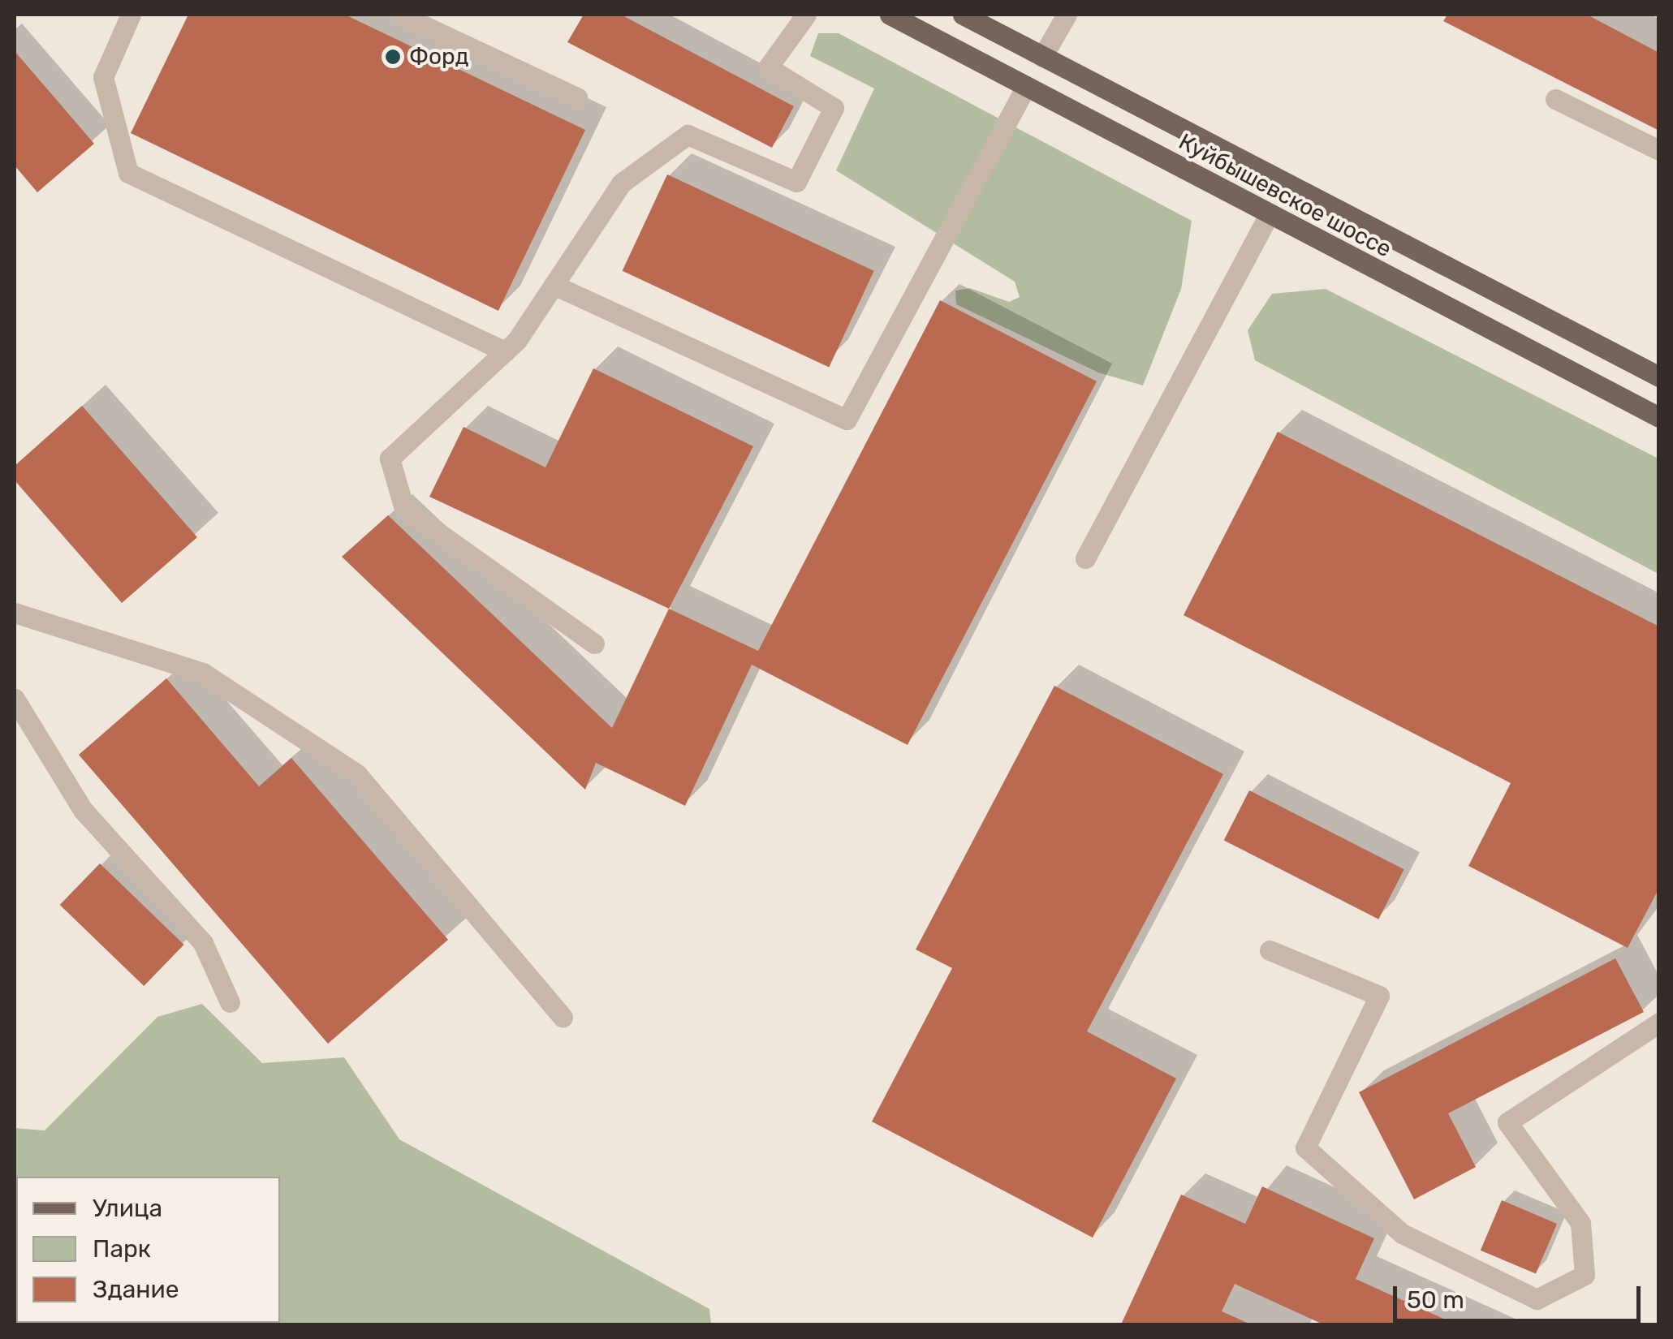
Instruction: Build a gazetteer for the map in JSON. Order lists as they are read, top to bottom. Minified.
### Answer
{"streets":{"main road":["Куйбышевское шоссе"]},"places":["Форд"],"legend":["Улица","Парк","Здание"],"scale_bar":"50 m"}
